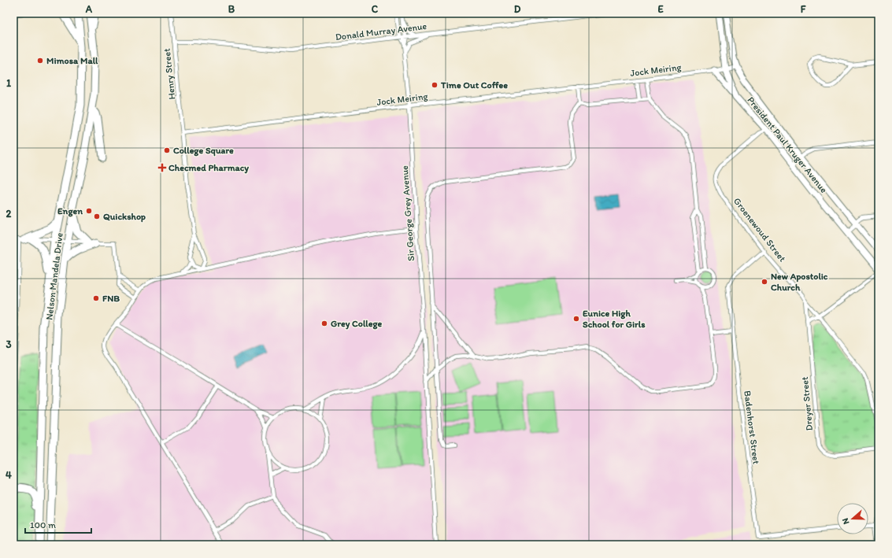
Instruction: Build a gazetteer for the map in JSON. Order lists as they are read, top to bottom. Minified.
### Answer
{"streets":{"highway":["Nelson Mandela Drive"],"street":["Donald Murray Avenue","Jock Meiring","Henry Street","President Paul Kruger Avenue","Sir George Grey Avenue","Groenewoud Street","Dreyer Street","Badenhorst Street"]},"crossings":[["Donald Murray Avenue","Henry Street"],["Donald Murray Avenue","Sir George Grey Avenue"],["Jock Meiring","Henry Street"],["Jock Meiring","President Paul Kruger Avenue"],["Jock Meiring","Sir George Grey Avenue"],["President Paul Kruger Avenue","Groenewoud Street"],["Groenewoud Street","Dreyer Street"],["Groenewoud Street","Badenhorst Street"]],"places":{"other":["Mimosa Mall","Time Out Coffee","College Square","Engen","Quickshop","New Apostolic Church","FNB","Eunice High School for Girls","Grey College"],"health":["Checmed Pharmacy"]},"scale_bar":"100 m","north":"left","grid":{"columns":["A","B","C","D","E","F"],"rows":["1","2","3","4"]}}
